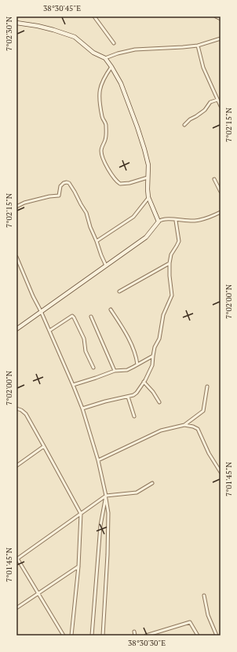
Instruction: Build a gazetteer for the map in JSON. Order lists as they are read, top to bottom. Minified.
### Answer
{"coordinates":["38°30'45\"E","7°02'30\"N","7°02'15\"N","7°02'00\"N","7°01'45\"N","38°30'30\"E"]}
